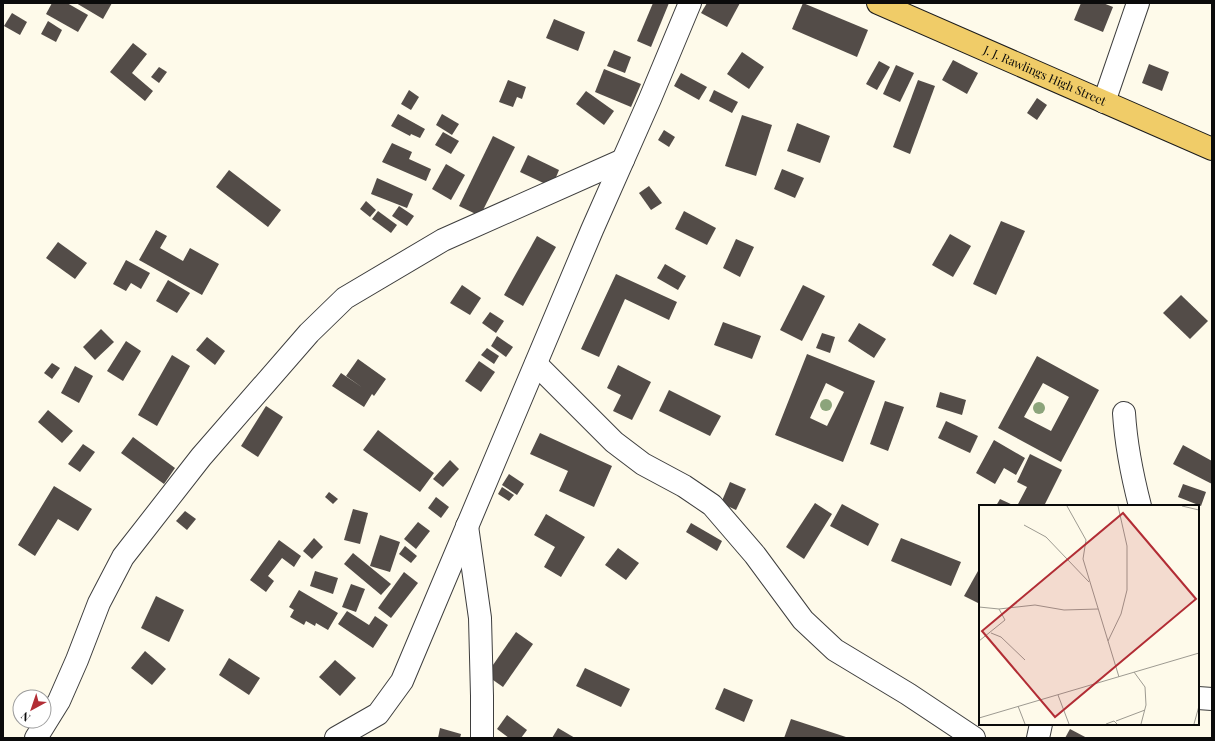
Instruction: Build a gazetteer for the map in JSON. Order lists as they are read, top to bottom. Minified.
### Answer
{"streets":{"main road":["J. J. Rawlings High Street"]},"north":"bottom left"}
